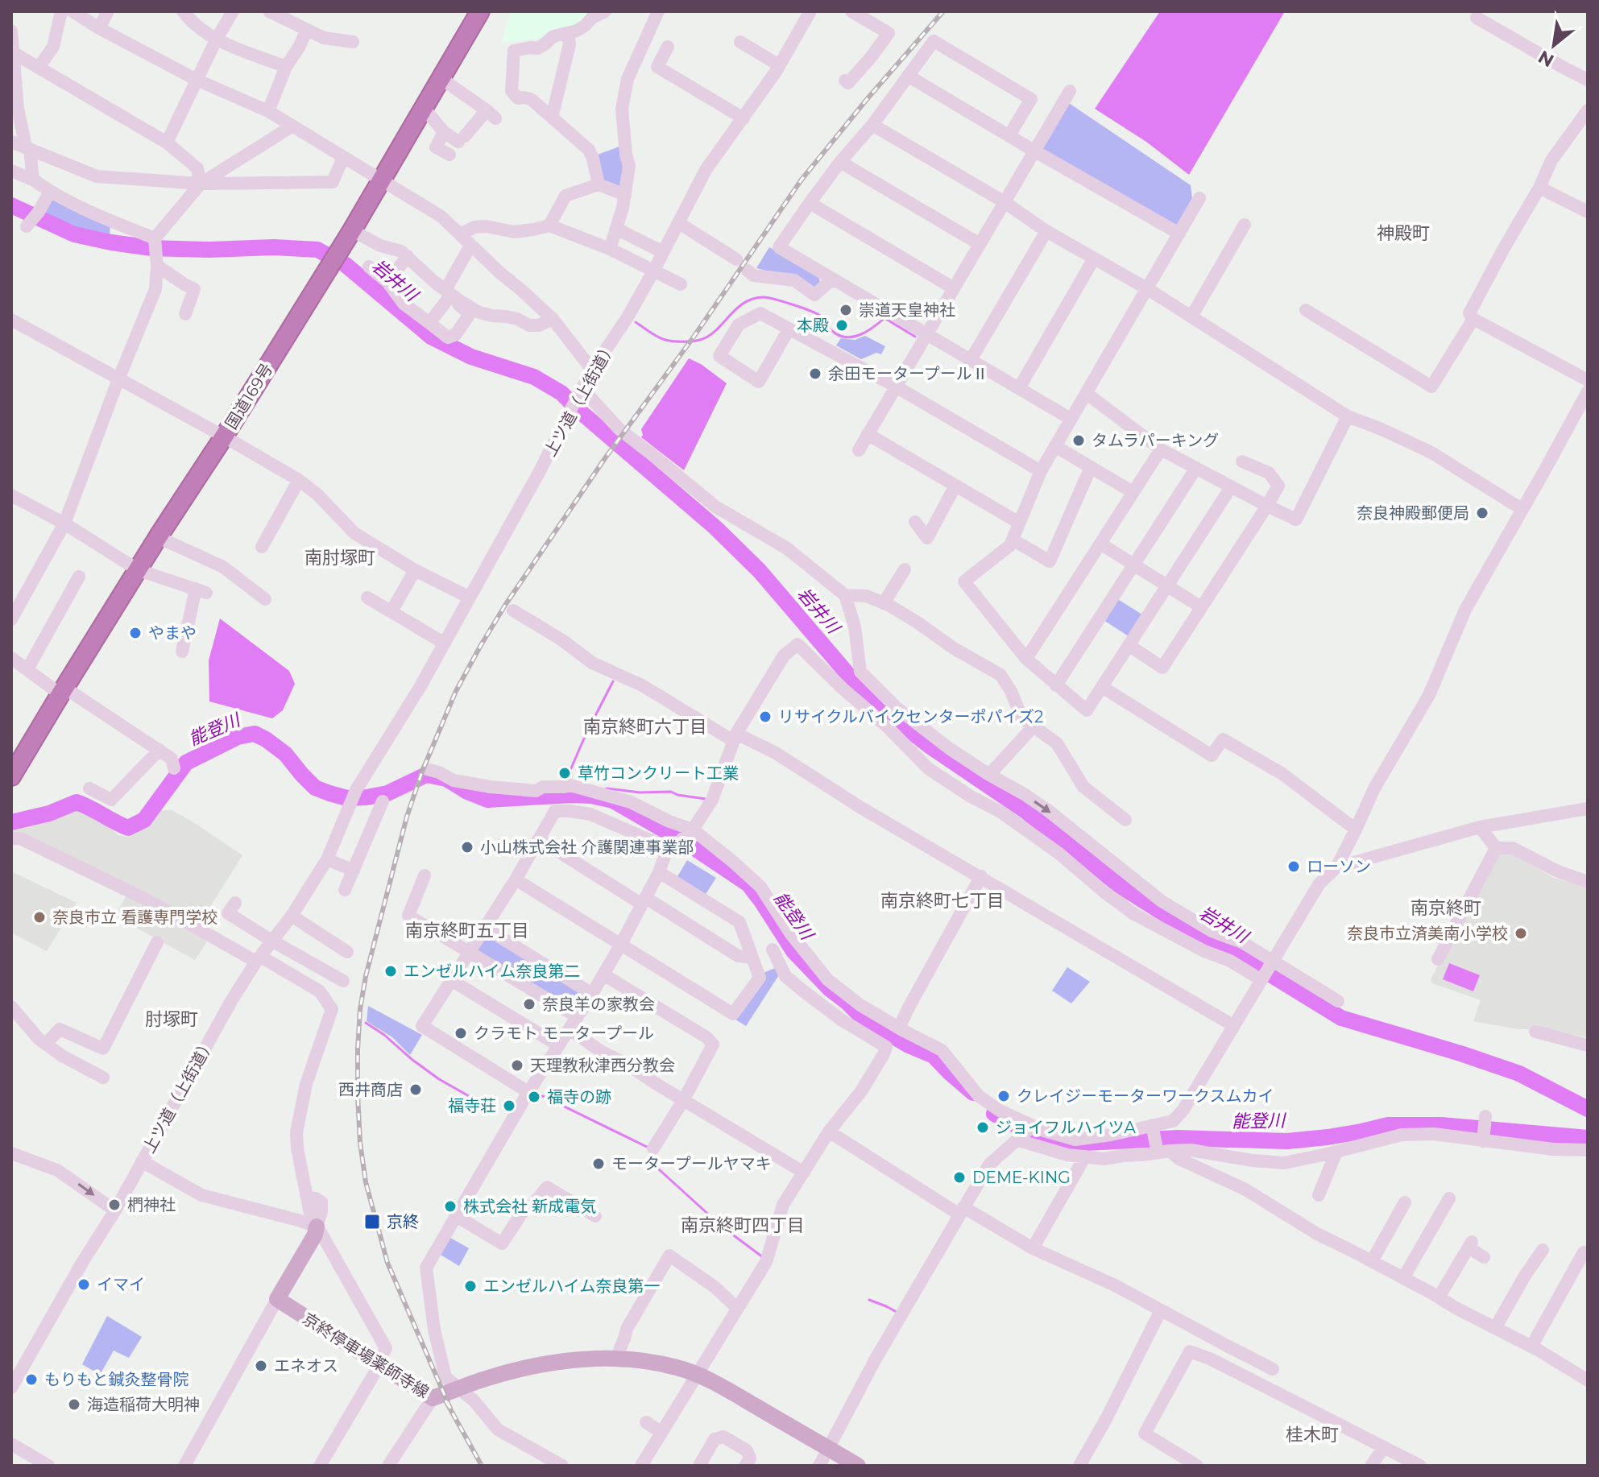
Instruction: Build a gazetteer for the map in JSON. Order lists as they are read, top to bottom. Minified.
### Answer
{"streets":{"highway":["国道169号"],"main road":["京終停車場薬師寺線"],"street":["上ツ道（上街道）"]},"districts":["神殿町","南肘塚町","南京終町六丁目","南京終町七丁目","南京終町","南京終町五丁目","肘塚町","南京終町四丁目","桂木町"],"water":["岩井川","能登川"],"places":{"other":["崇道天皇神社","本殿","余田モータープールⅡ","タムラパーキング","奈良神殿郵便局","やまや","リサイクルバイクセンターポパイズ2","草竹コンクリート工業","小山株式会社 介護関連事業部","ローソン","奈良市立 看護専門学校","奈良市立済美南小学校","エンゼルハイム奈良第二","奈良羊の家教会","クラモト モータープール","天理教秋津西分教会","西井商店","クレイジーモーターワークスムカイ","福寺の跡","福寺荘","ジョイフルハイツA","モータープールヤマキ","DEME-KING","椚神社","株式会社 新成電気","イマイ","エンゼルハイム奈良第一","エネオス","もりもと鍼灸整骨院","海造稲荷大明神"],"transit":["京終"]},"north":"bottom left"}
